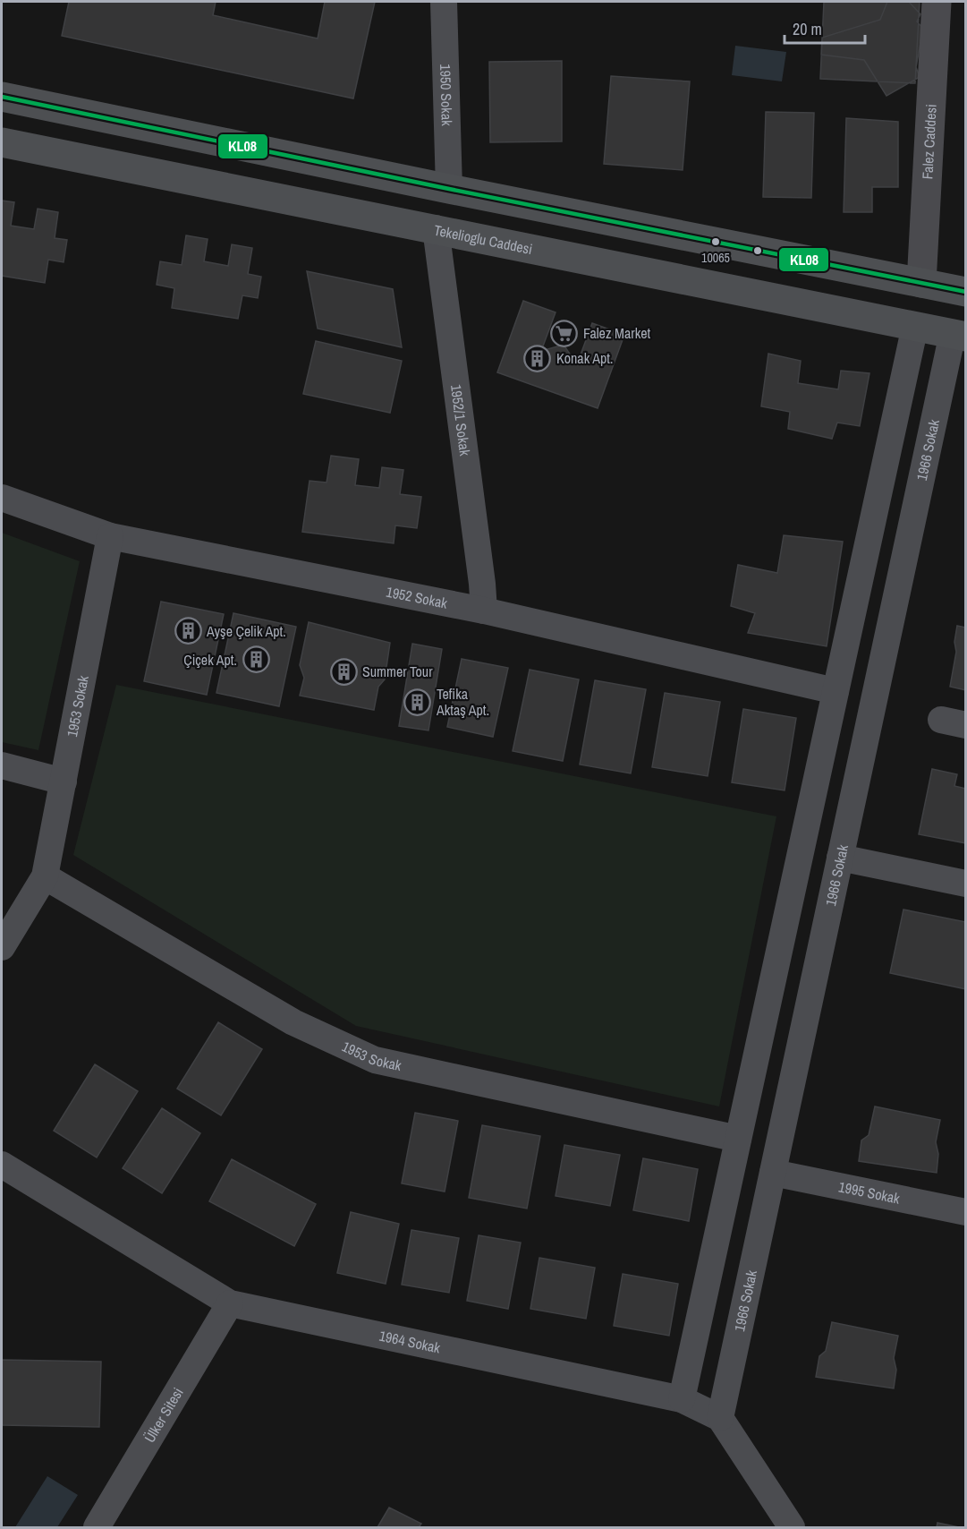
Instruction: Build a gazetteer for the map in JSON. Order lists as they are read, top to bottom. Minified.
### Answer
{"streets":{"main road":["Tekelioglu Caddesi"],"street":["1950 Sokak","Falez Caddesi","1952/1 Sokak","1966 Sokak","1952 Sokak","1953 Sokak","1995 Sokak","1964 Sokak","Ülker Sitesi"]},"crossings":[["Tekelioglu Caddesi","1952/1 Sokak"],["Tekelioglu Caddesi","1966 Sokak"],["1952/1 Sokak","1952 Sokak"],["1966 Sokak","1995 Sokak"],["1966 Sokak","1964 Sokak"],["1952 Sokak","1953 Sokak"],["1964 Sokak","Ülker Sitesi"]],"places":{"other":["10065"],"supermarket":["Falez Market"],"building":["Konak Apt.","Ayşe Çelik Apt.","Çiçek Apt.","Summer Tour","Tefika Aktaş Apt."]},"lines":["transit line KL08"],"scale_bar":"20 m"}
